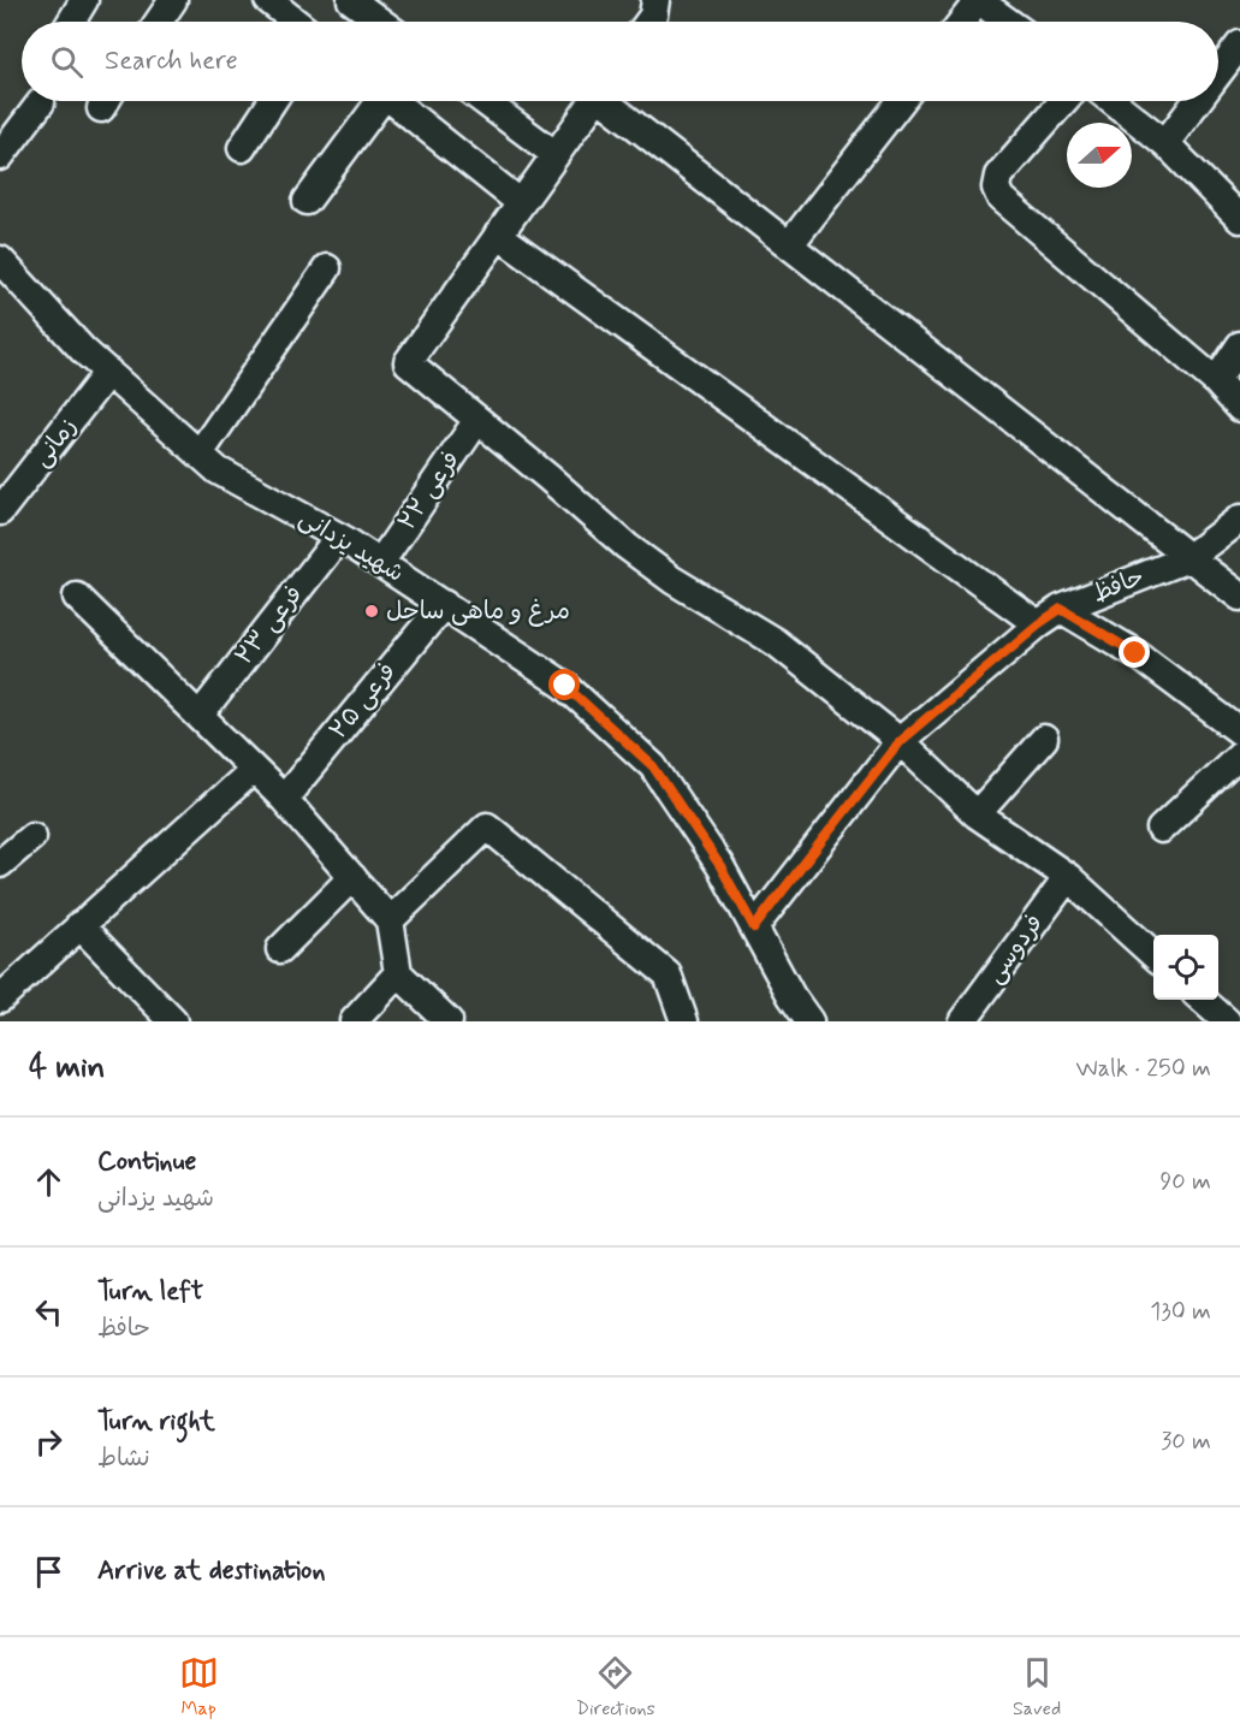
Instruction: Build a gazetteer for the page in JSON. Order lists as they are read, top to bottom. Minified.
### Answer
{"streets":{"street":["زمانی","فرعی ۲۲","شهید یزدانی","حافظ","فرعی ۲۳","فرعی ۲۵","فردوسی"]},"crossings":[["زمانی","شهید یزدانی"],["فرعی ۲۲","شهید یزدانی"],["شهید یزدانی","حافظ"],["شهید یزدانی","فرعی ۲۳"],["شهید یزدانی","فرعی ۲۵"]],"places":["مرغ و ماهی ساحل"],"north":"right","page":{"search":"Search here","heading":["4 min","Walk · 250 m"],"list":[["Continue","شهید یزدانی","90 m"],["Turn left","حافظ","130 m"],["Turn right","نشاط","30 m"],"Arrive at destination"],"nav":["Map","Directions","Saved"]}}
